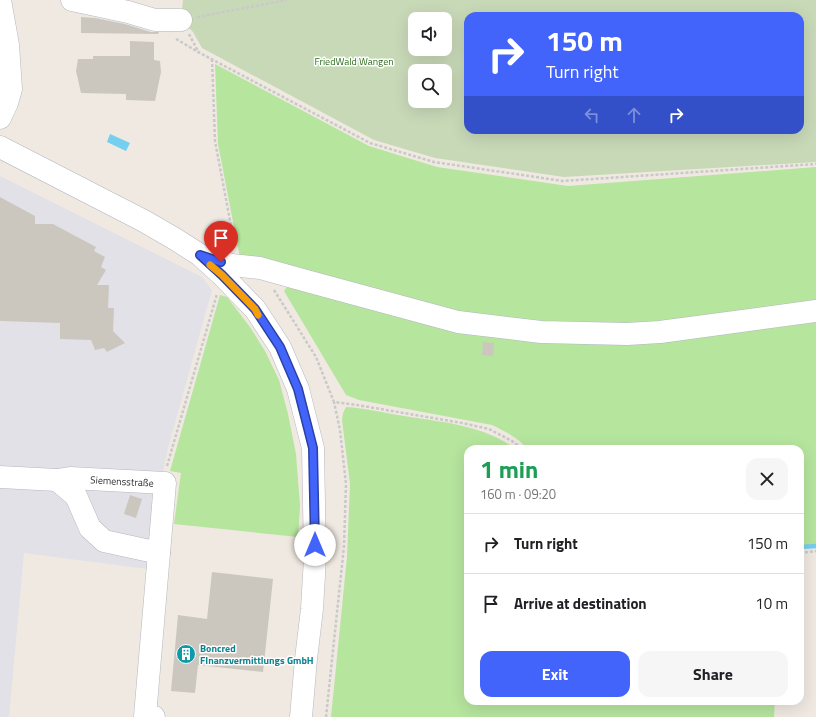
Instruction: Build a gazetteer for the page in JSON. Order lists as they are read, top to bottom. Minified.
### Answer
{"streets":{"street":["Siemensstraße"]},"parks":["FriedWald Wangen"],"places":{"building":["Boncred FInanzvermittlungs GmbH"]},"page":{"turn":["150 m","Turn right"],"heading":["1 min","160 m · 09:20"],"list":[{"name":"Turn right","value":"150 m"},{"name":"Arrive at destination","value":"10 m"}],"buttons":["Exit","Share"]}}
